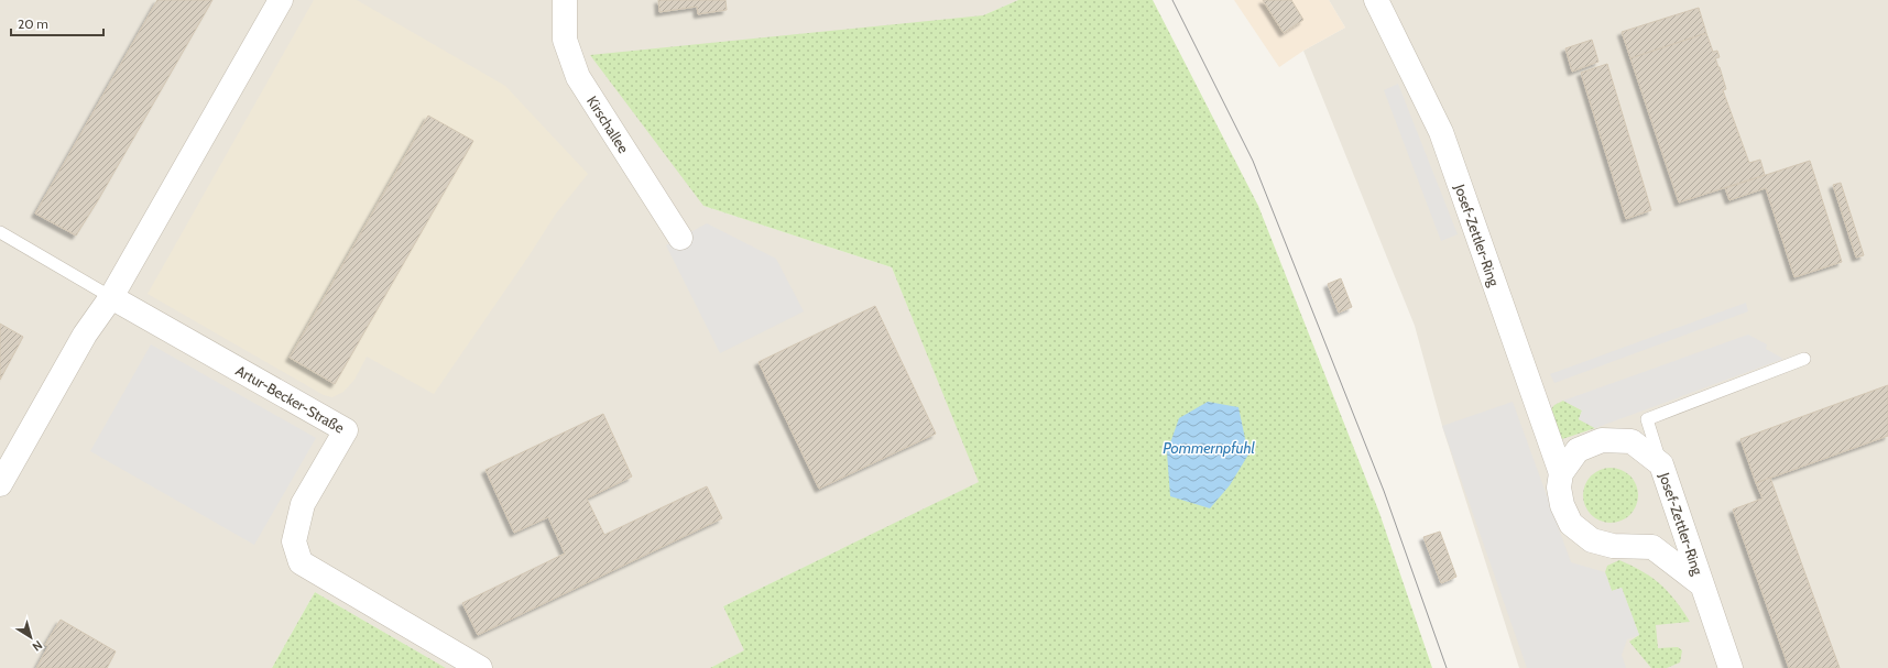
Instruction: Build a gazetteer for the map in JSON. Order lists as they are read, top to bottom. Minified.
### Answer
{"streets":{"street":["Kirschallee","Josef-Zettler-Ring","Artur-Becker-Straße"]},"water":["Pommernpfuhl"],"scale_bar":"20 m","north":"bottom right"}
